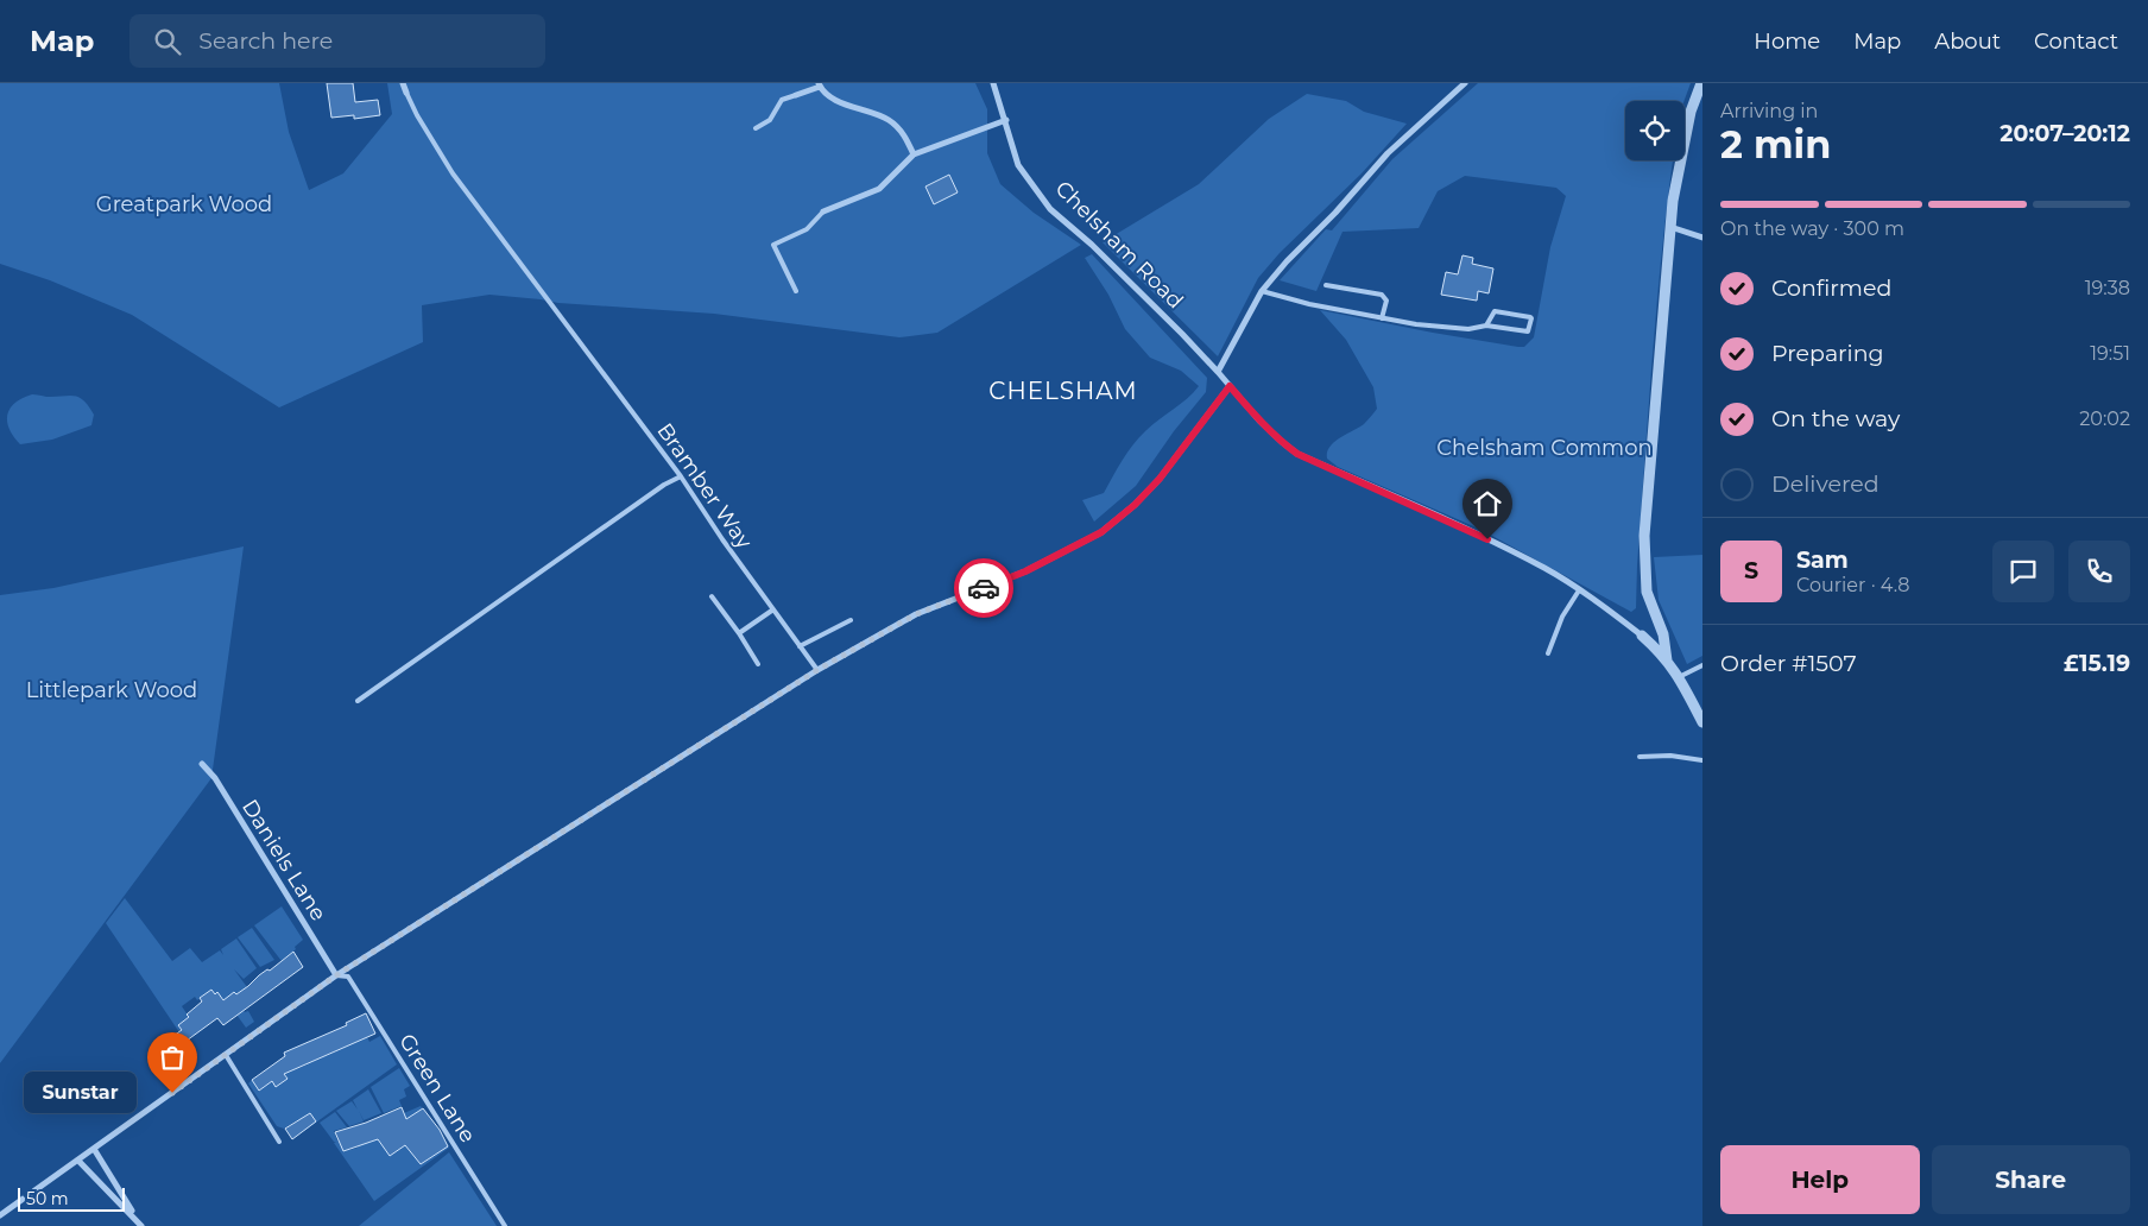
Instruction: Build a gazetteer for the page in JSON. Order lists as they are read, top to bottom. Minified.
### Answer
{"streets":{"street":["Chelsham Road","Daniels Lane"],"lane":["Bramber Way","Green Lane"]},"crossings":[["Daniels Lane","Green Lane"]],"districts":["CHELSHAM"],"parks":["Greatpark Wood","Chelsham Common","Littlepark Wood"],"places":["Sunstar"],"scale_bar":"50 m","page":{"header":"Map","search":"Search here","nav":["Home","Map","About","Contact"],"heading":["2 min","Arriving in","20:07–20:12"],"panel":["Sam","Courier · 4.8","Order #1507","£15.19"],"bar":"On the way · 300 m","list":[["Confirmed","19:38"],["Preparing","19:51"],["On the way","20:02"],"Delivered"],"round":"S","bubble":"Sunstar","buttons":["Help","Share"],"scale":"50 m"}}
